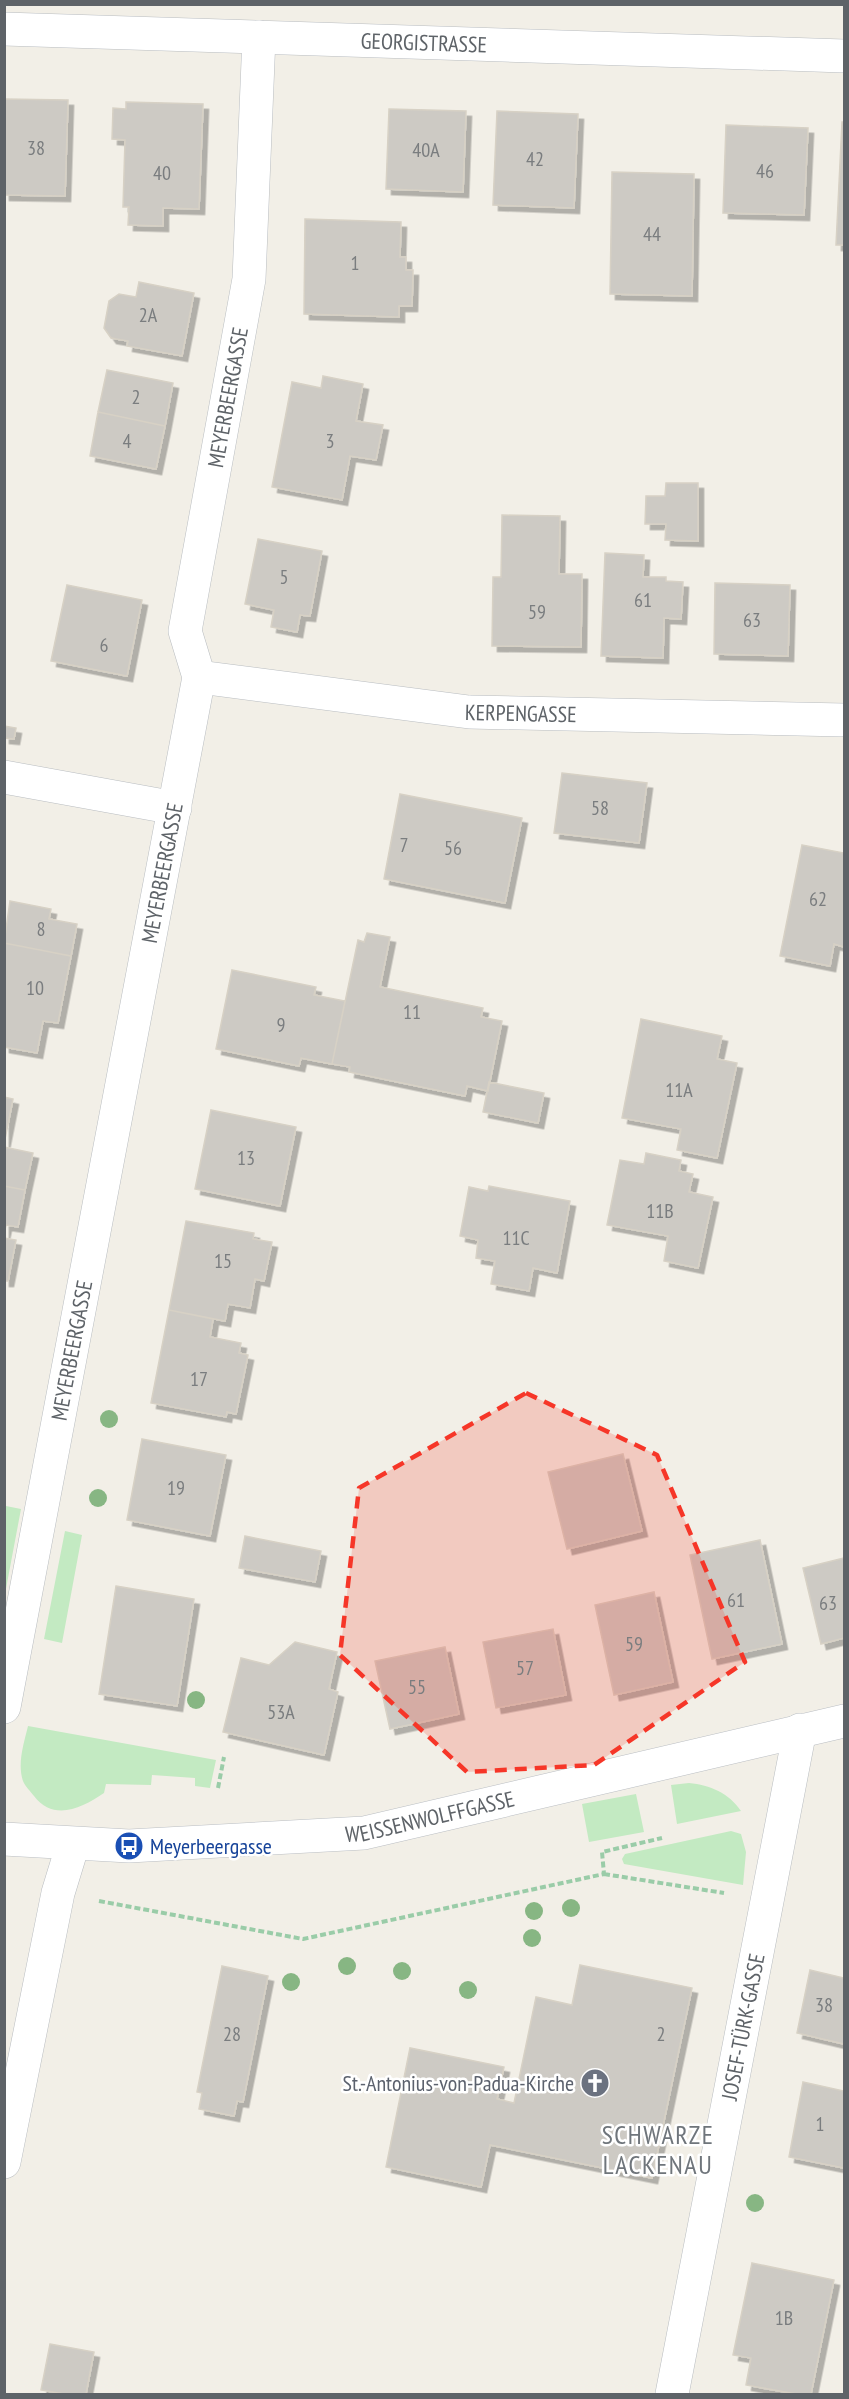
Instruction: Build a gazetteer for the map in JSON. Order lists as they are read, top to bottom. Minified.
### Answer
{"streets":{"street":["GEORGISTRASSE","MEYERBEERGASSE","KERPENGASSE","WEISSENWOLFFGASSE","JOSEF-TÜRK-GASSE"]},"crossings":[["GEORGISTRASSE","MEYERBEERGASSE"],["MEYERBEERGASSE","KERPENGASSE"],["WEISSENWOLFFGASSE","JOSEF-TÜRK-GASSE"]],"districts":["SCHWARZE LACKENAU"],"places":{"bus stop":["Meyerbeergasse"],"church":["St.-Antonius-von-Padua-Kirche"]},"house_numbers":["38","40A","42","46","40","44","1","2A","2","4","3","5","61","59","63","6","58","7","56","62","8","10","11","9","11A","13","11B","11C","15","17","19","61","63","59","57","55","53A","38","28","2","1","1B"]}
